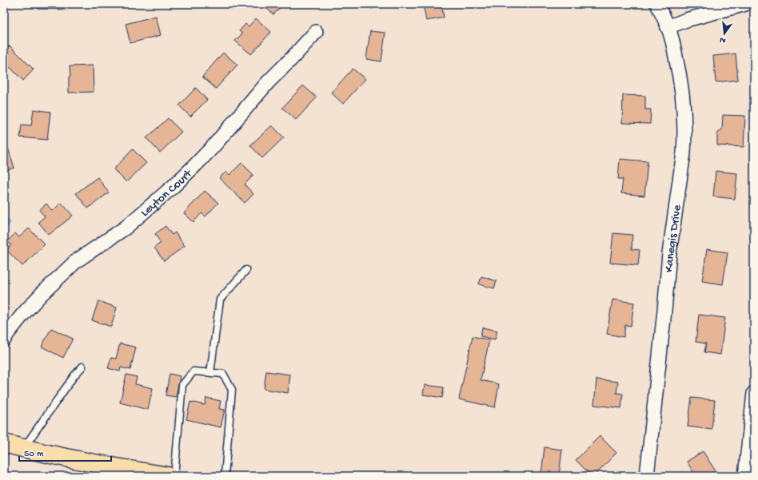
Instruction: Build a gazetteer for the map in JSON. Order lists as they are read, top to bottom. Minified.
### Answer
{"streets":{"street":["Leyton Court","Kanegis Drive"]},"scale_bar":"50 m","north":"bottom"}
